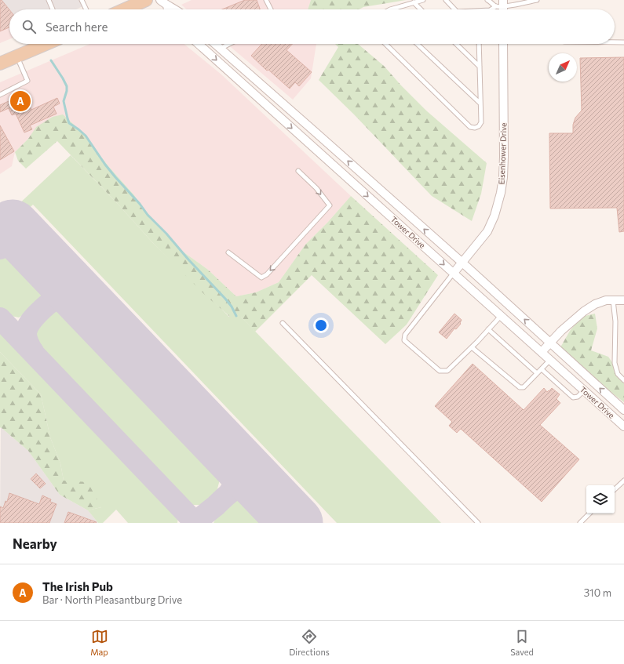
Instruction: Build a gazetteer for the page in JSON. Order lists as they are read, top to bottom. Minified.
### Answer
{"streets":{"street":["Eisenhower Drive","Tower Drive"]},"crossings":[["Eisenhower Drive","Tower Drive"]],"north":"top right","page":{"search":"Search here","pins":"A","heading":"Nearby","list":[{"mark":"A","name":"The Irish Pub","note":"Bar · North Pleasantburg Drive","value":"310 m"}],"nav":["Map","Directions","Saved"]}}
